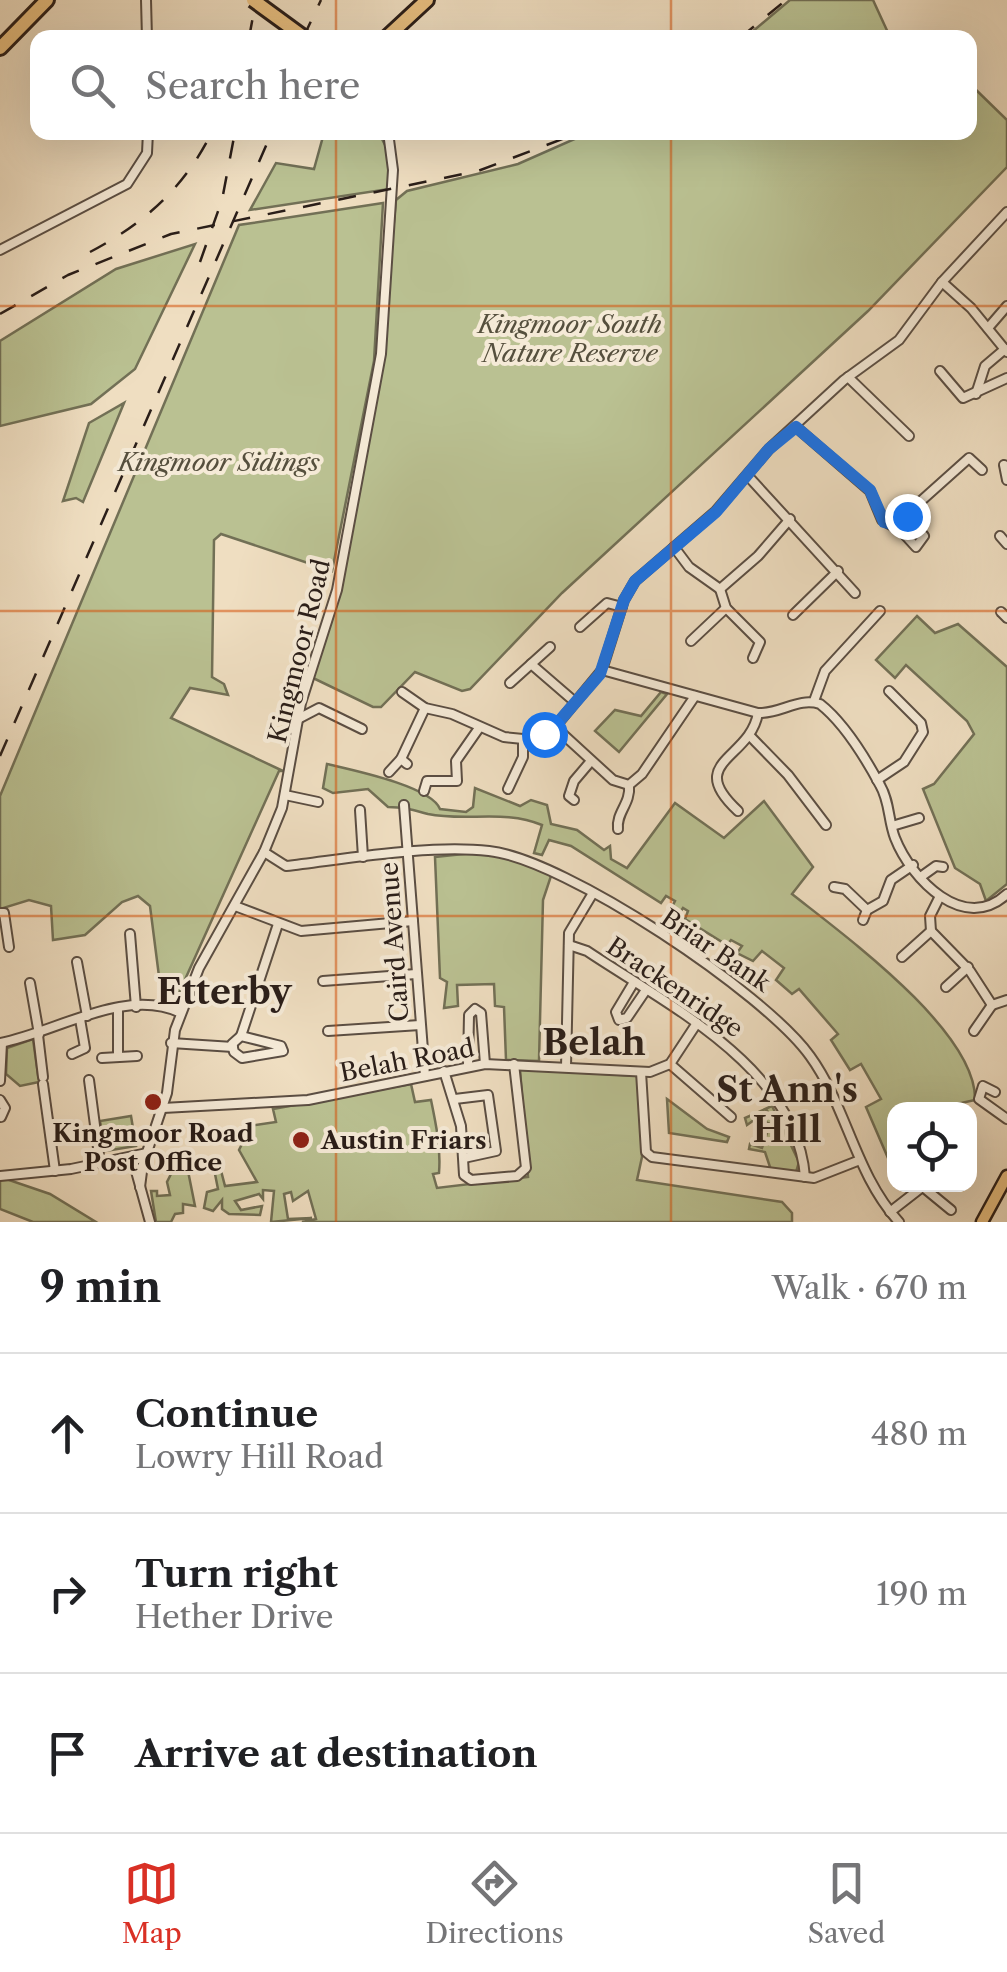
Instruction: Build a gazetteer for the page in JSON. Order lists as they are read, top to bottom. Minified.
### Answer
{"streets":{"street":["Kingmoor Road","Caird Avenue","Briar Bank","Brackenridge","Belah Road"]},"crossings":[["Kingmoor Road","Briar Bank"],["Kingmoor Road","Belah Road"],["Caird Avenue","Briar Bank"],["Caird Avenue","Belah Road"]],"districts":["Etterby","Belah","St Ann's Hill"],"parks":["Kingmoor South Nature Reserve","Kingmoor Sidings"],"places":["Kingmoor Road Post Office","Austin Friars"],"page":{"search":"Search here","heading":["9 min","Walk · 670 m"],"list":[["Continue","Lowry Hill Road","480 m"],["Turn right","Hether Drive","190 m"],"Arrive at destination"],"nav":["Map","Directions","Saved"]}}
